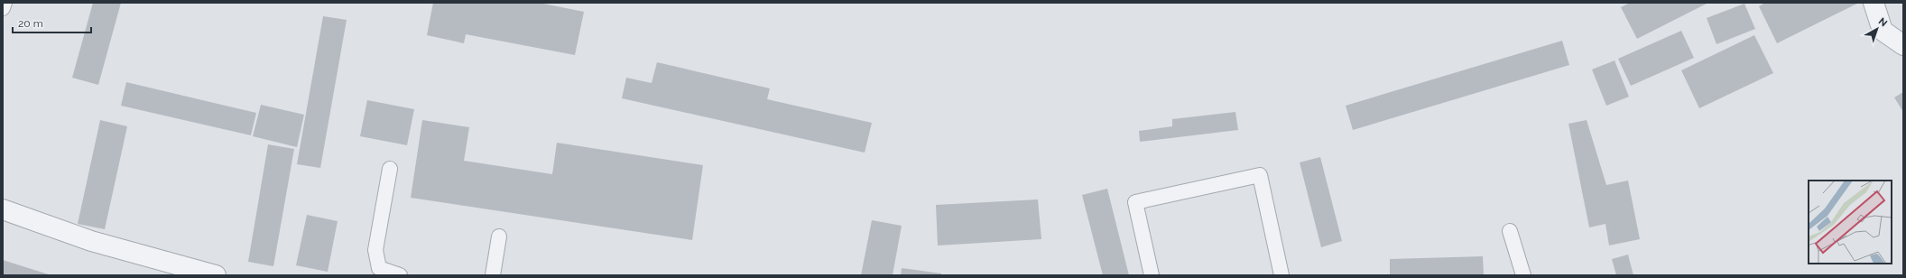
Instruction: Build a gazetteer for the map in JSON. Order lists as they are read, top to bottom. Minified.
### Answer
{"scale_bar":"20 m","north":"top right"}
